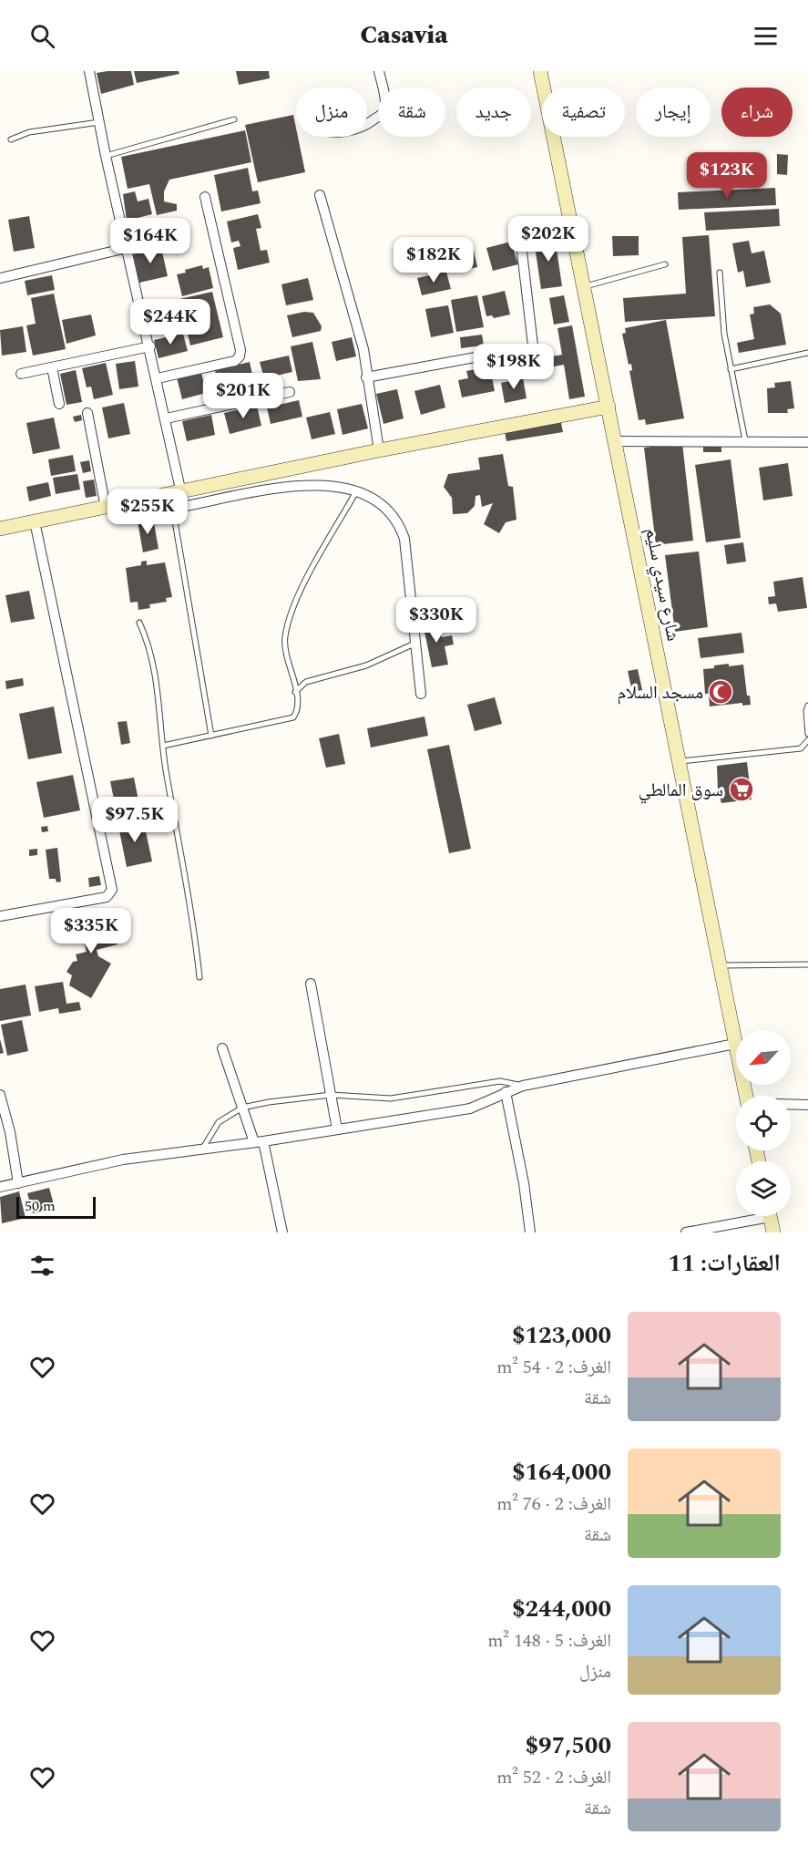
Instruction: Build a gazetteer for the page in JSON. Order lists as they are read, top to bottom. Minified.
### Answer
{"streets":{"main road":["شارع سيدي سليم"]},"places":{"mosque":["مسجد السلام"],"supermarket":["سوق المالطي"]},"scale_bar":"50 m","north":"bottom left","page":{"header":"Casavia","chip":["شراء","إيجار","تصفية","جديد","شقة","منزل"],"price":["$123K","$202K","$164K","$182K","$244K","$198K","$201K","$255K","$330K","$97.5K","$335K"],"scale":"50 m","heading":"العقارات: 11","list":[{"name":"$123,000","note":"الغرف: 2 · 54 m² · شقة"},{"name":"$164,000","note":"الغرف: 2 · 76 m² · شقة"},{"name":"$244,000","note":"الغرف: 5 · 148 m² · منزل"},{"name":"$97,500","note":"الغرف: 2 · 52 m² · شقة"}]}}
